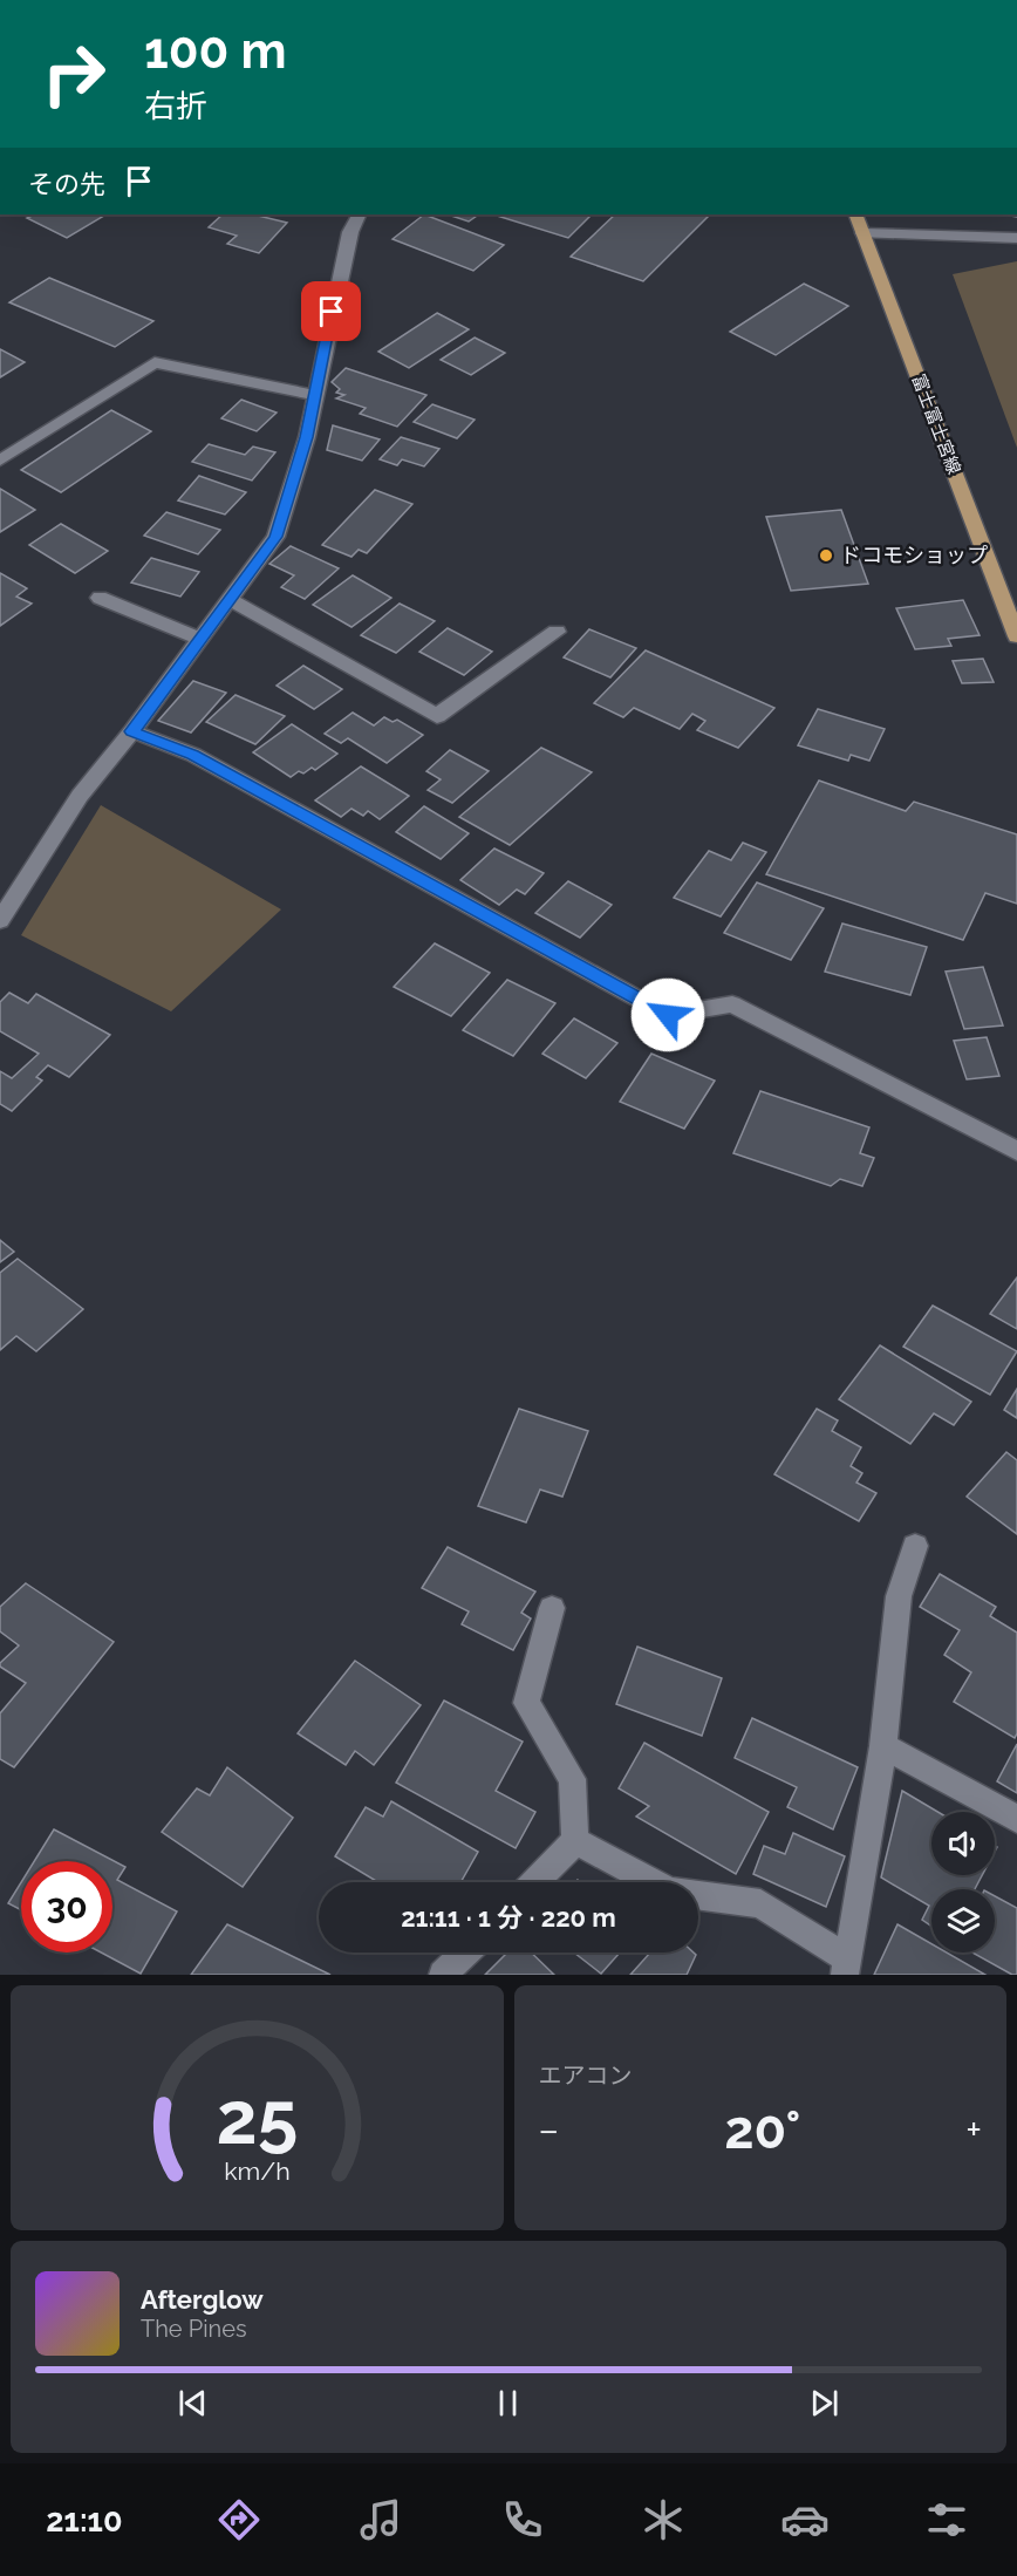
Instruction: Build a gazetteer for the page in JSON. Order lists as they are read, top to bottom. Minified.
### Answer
{"streets":{"main road":["富士富士宮線"]},"places":["ドコモショップ"],"page":{"turn":["100 m","右折"],"then":"その先","limit":"30","trip":"21:11 · 1 分 · 220 m","tile":"エアコン","heat":["−","20°","+"],"song":["Afterglow","The Pines"],"tabs":"21:10","gauge":["25","km/h"]}}
